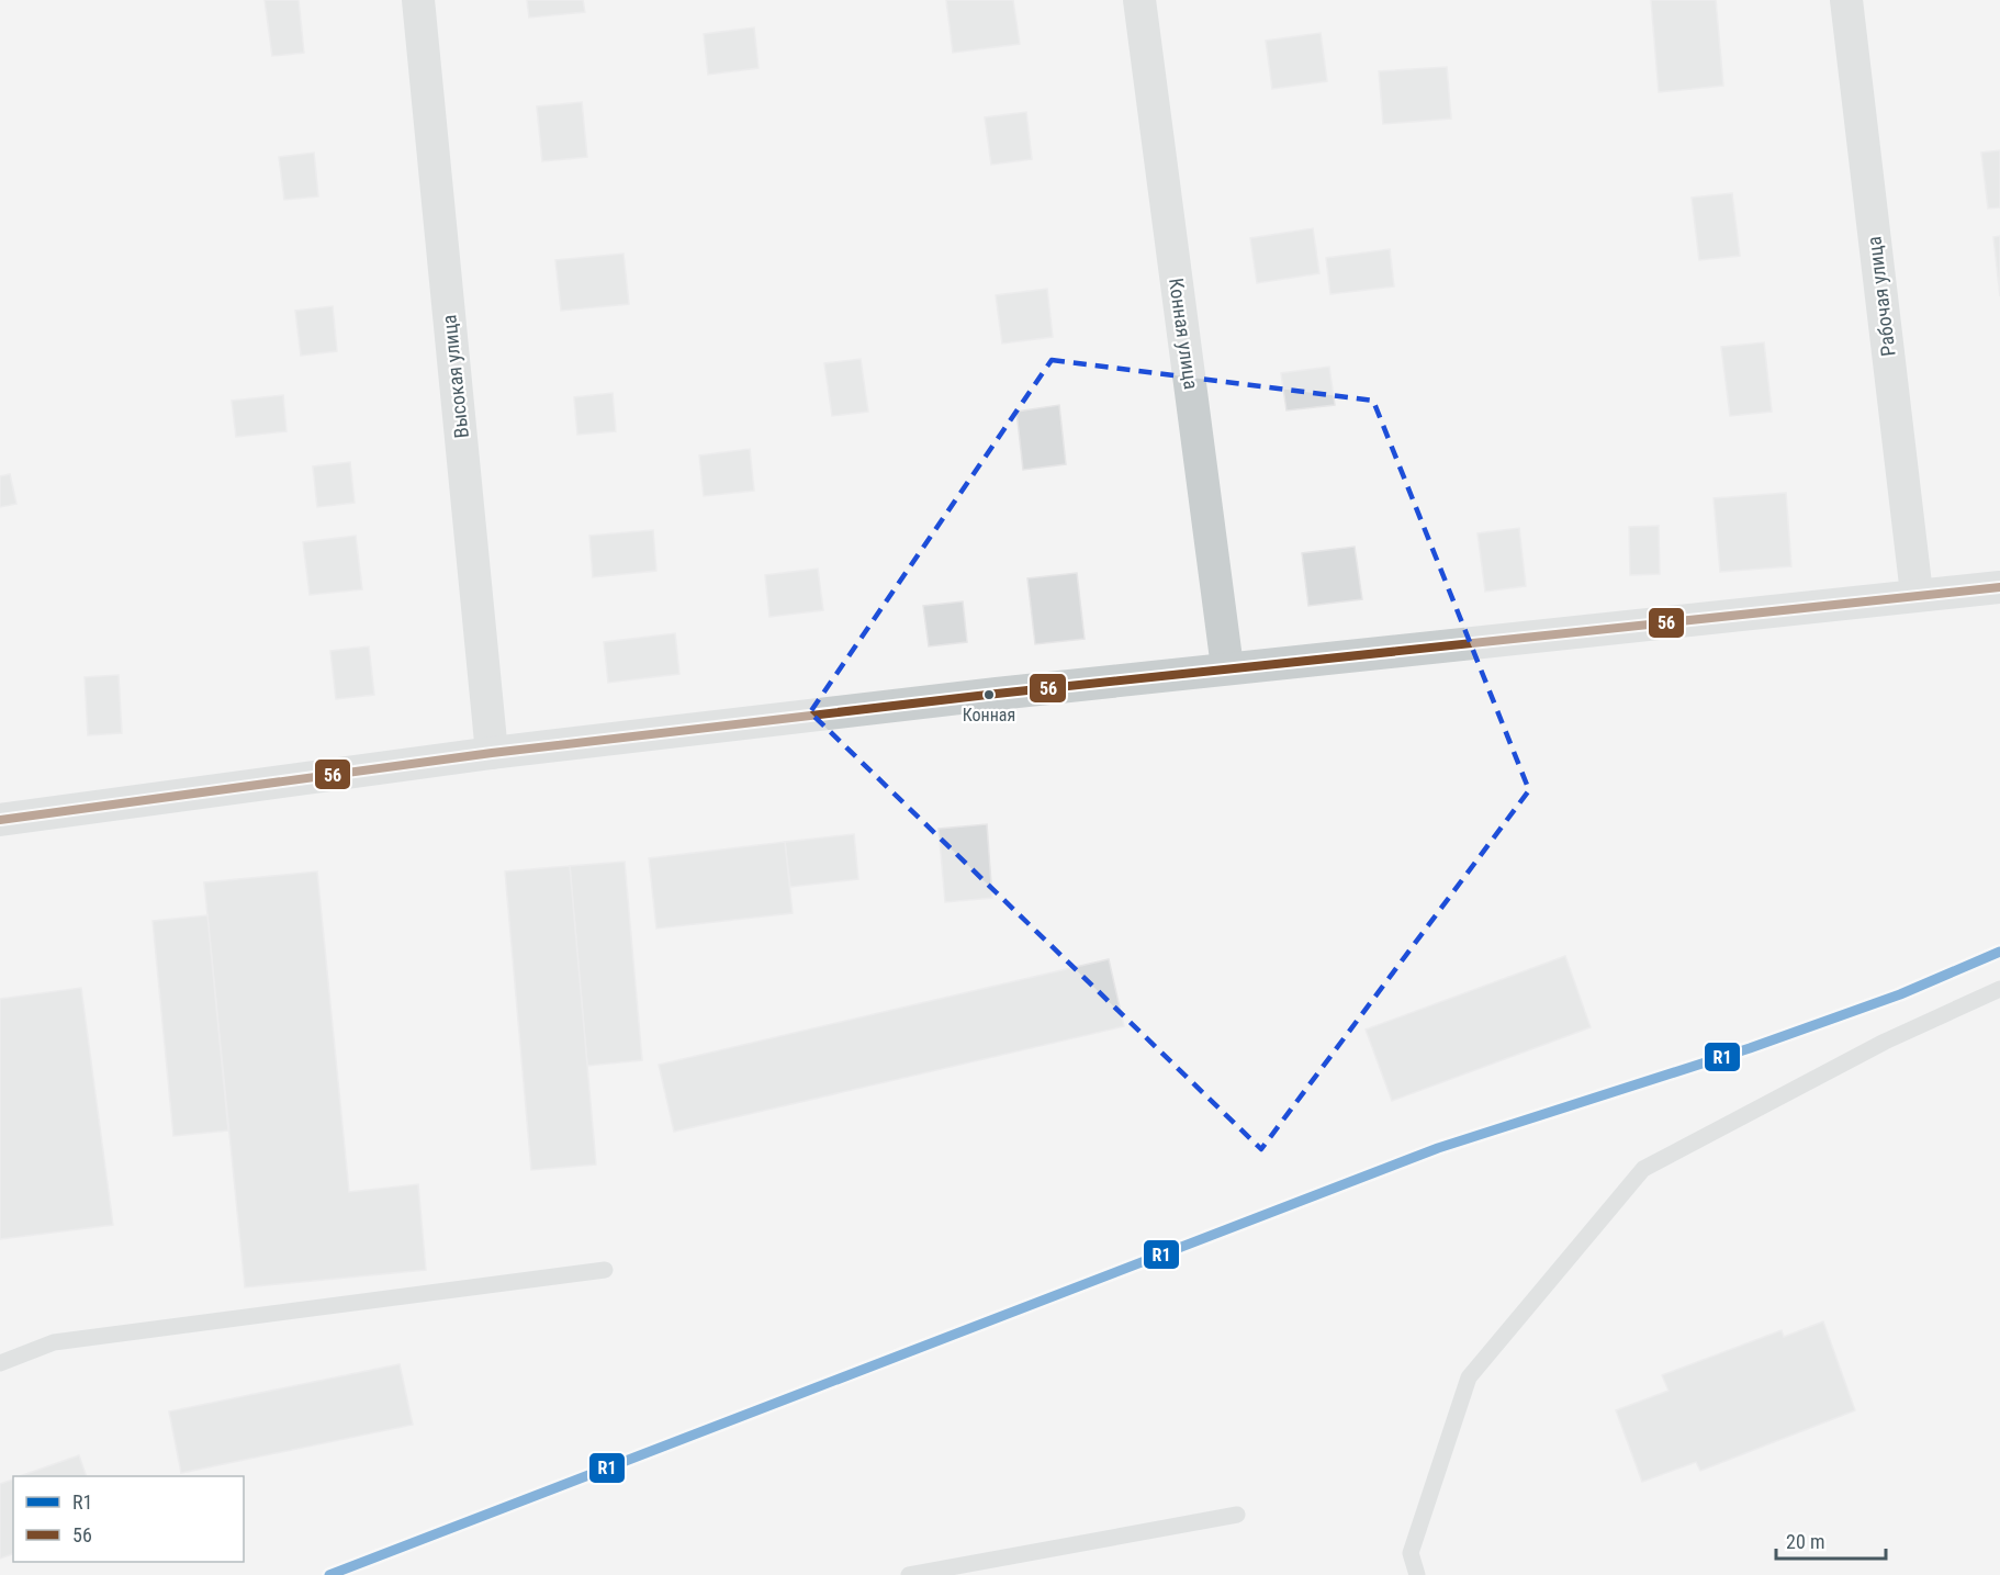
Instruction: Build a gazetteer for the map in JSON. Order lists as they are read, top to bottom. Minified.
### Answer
{"streets":{"street":["Рабочая улица","Конная улица","Высокая улица"]},"places":["Конная"],"lines":["transit line 56","transit line R1"],"legend":["R1","56"],"scale_bar":"20 m"}
